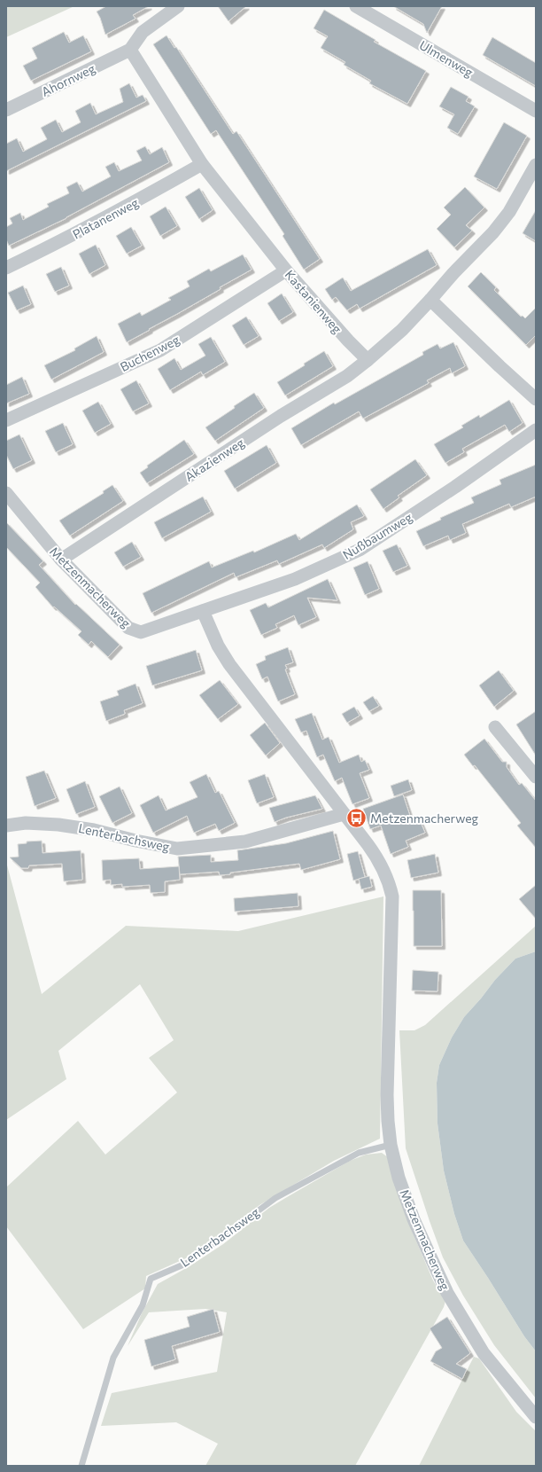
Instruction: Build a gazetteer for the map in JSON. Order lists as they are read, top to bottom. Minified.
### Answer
{"streets":{"street":["Ulmenweg","Ahornweg","Platanenweg","Kastanienweg","Buchenweg","Akazienweg","Nußbaumweg","Metzenmacherweg","Lenterbachsweg"]},"crossings":[["Ahornweg","Kastanienweg"],["Platanenweg","Kastanienweg"],["Kastanienweg","Buchenweg"],["Kastanienweg","Akazienweg"],["Akazienweg","Metzenmacherweg"],["Nußbaumweg","Metzenmacherweg"],["Metzenmacherweg","Lenterbachsweg"]],"places":{"bus stop":["Metzenmacherweg"]}}
